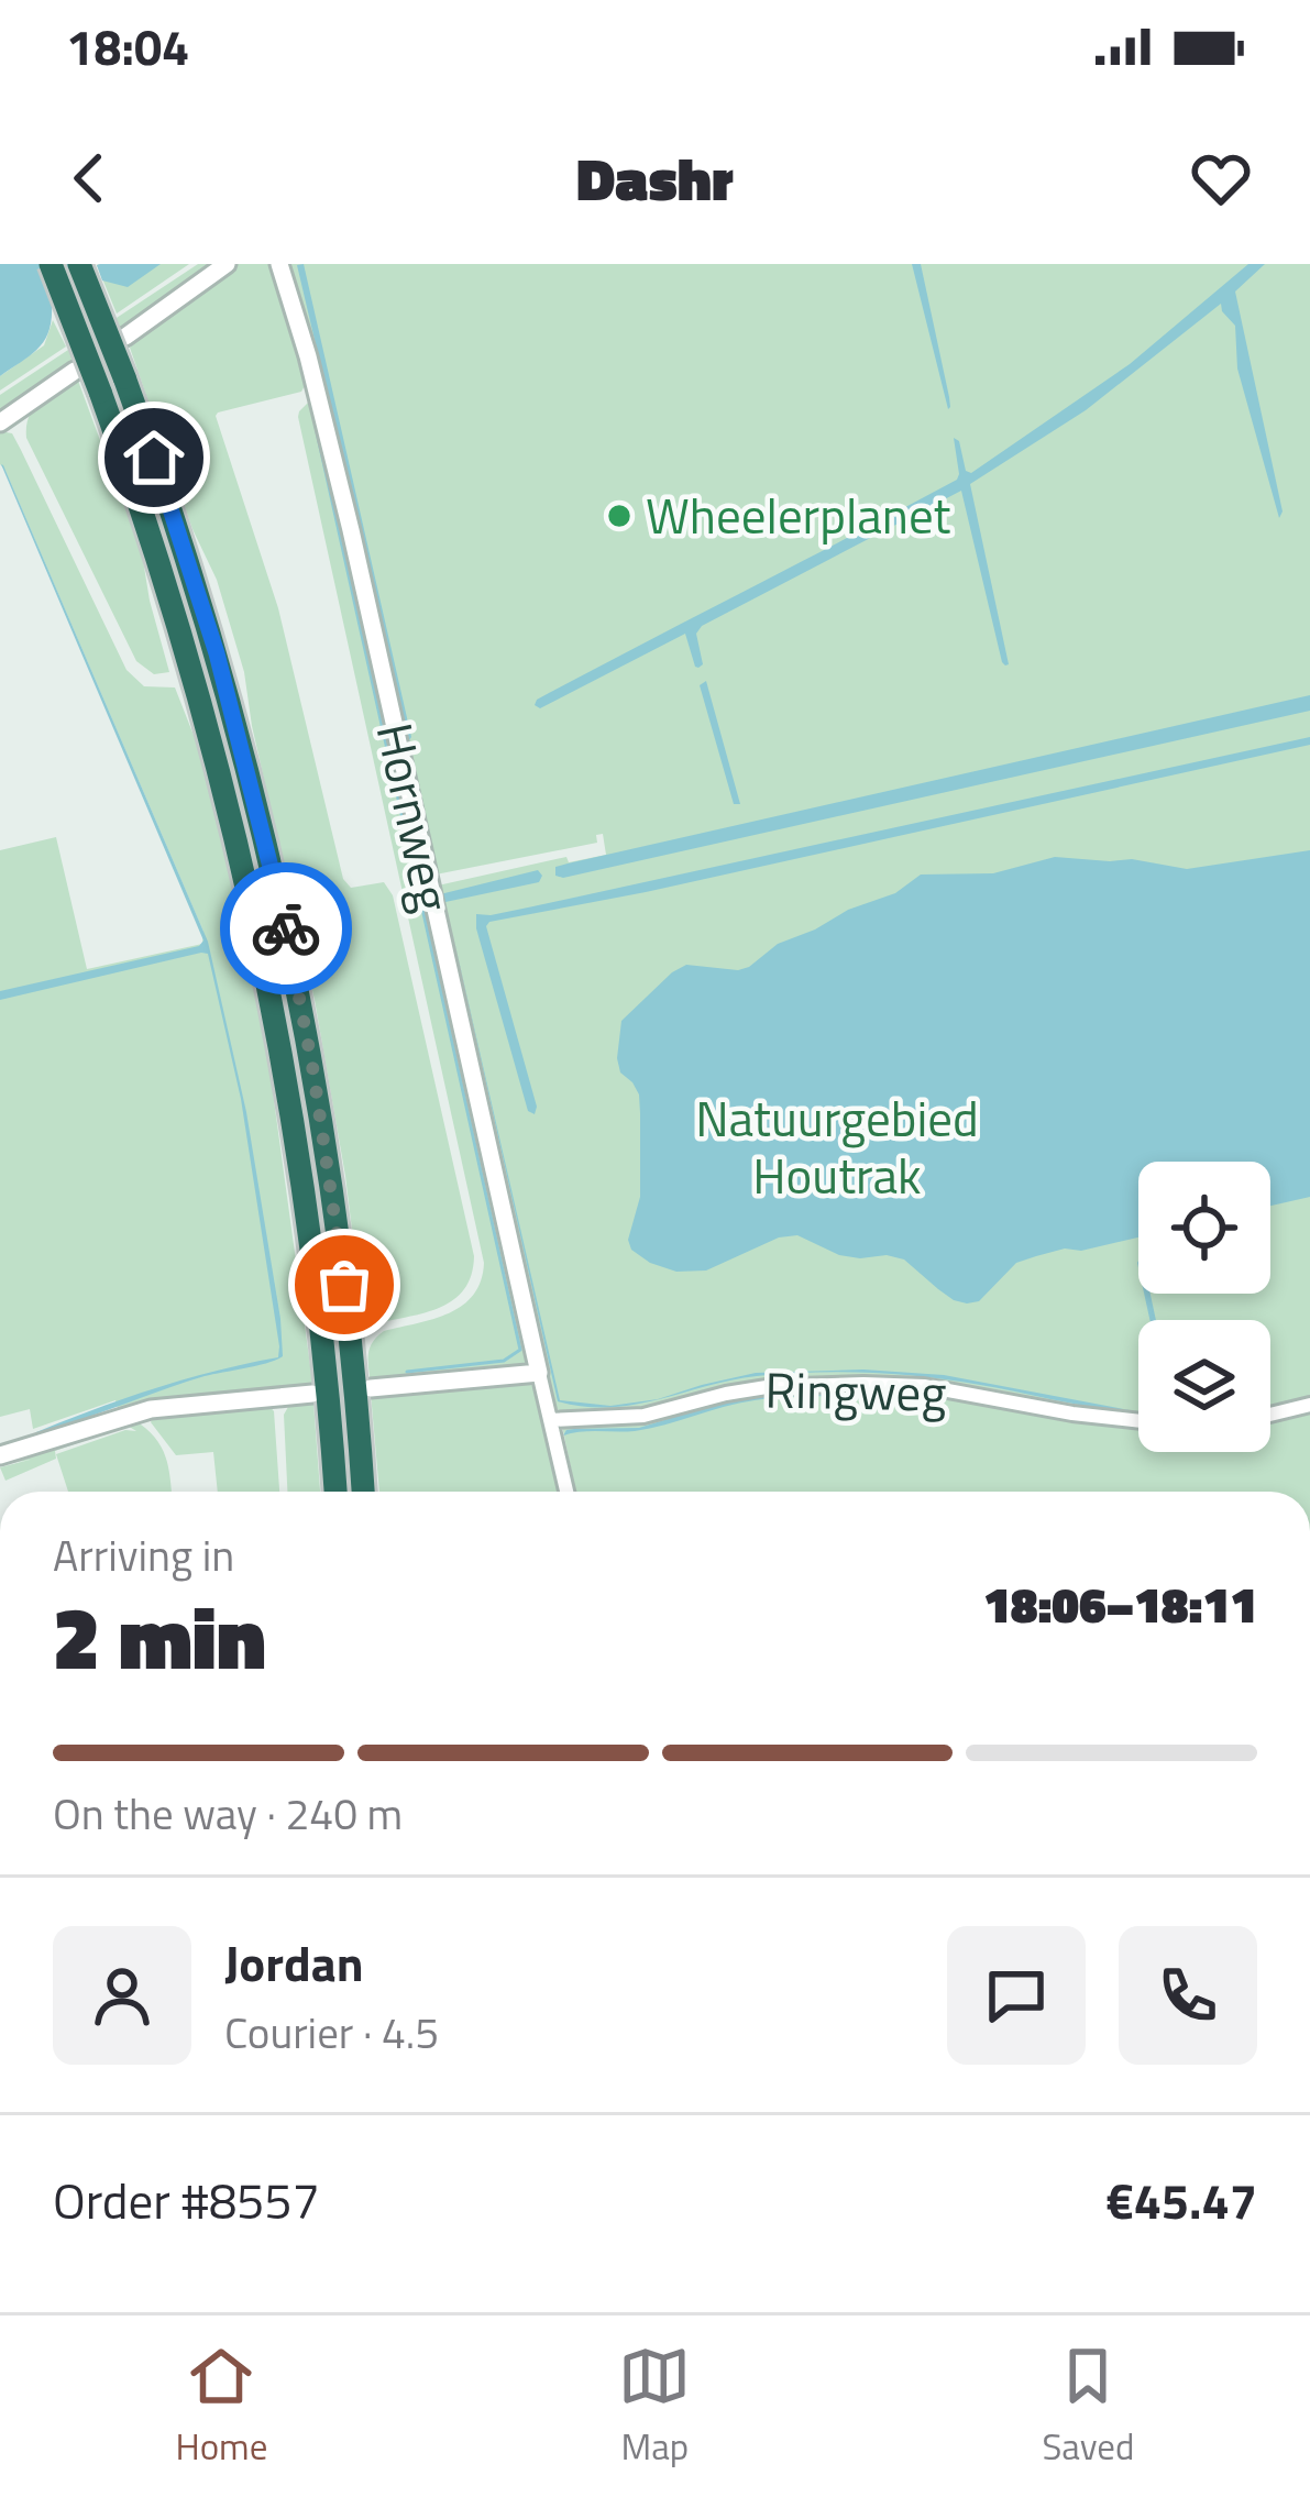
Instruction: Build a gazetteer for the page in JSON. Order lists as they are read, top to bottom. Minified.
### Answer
{"streets":{"street":["Hornweg","Ringweg"]},"parks":["Natuurgebied Houtrak"],"places":["Wheelerplanet"],"page":{"status":"18:04","header":"Dashr","heading":["2 min","Arriving in","18:06–18:11"],"panel":["Jordan","Courier · 4.5","Order #8557","€45.47"],"bar":"On the way · 240 m","tabs":["Home","Map","Saved"]}}
